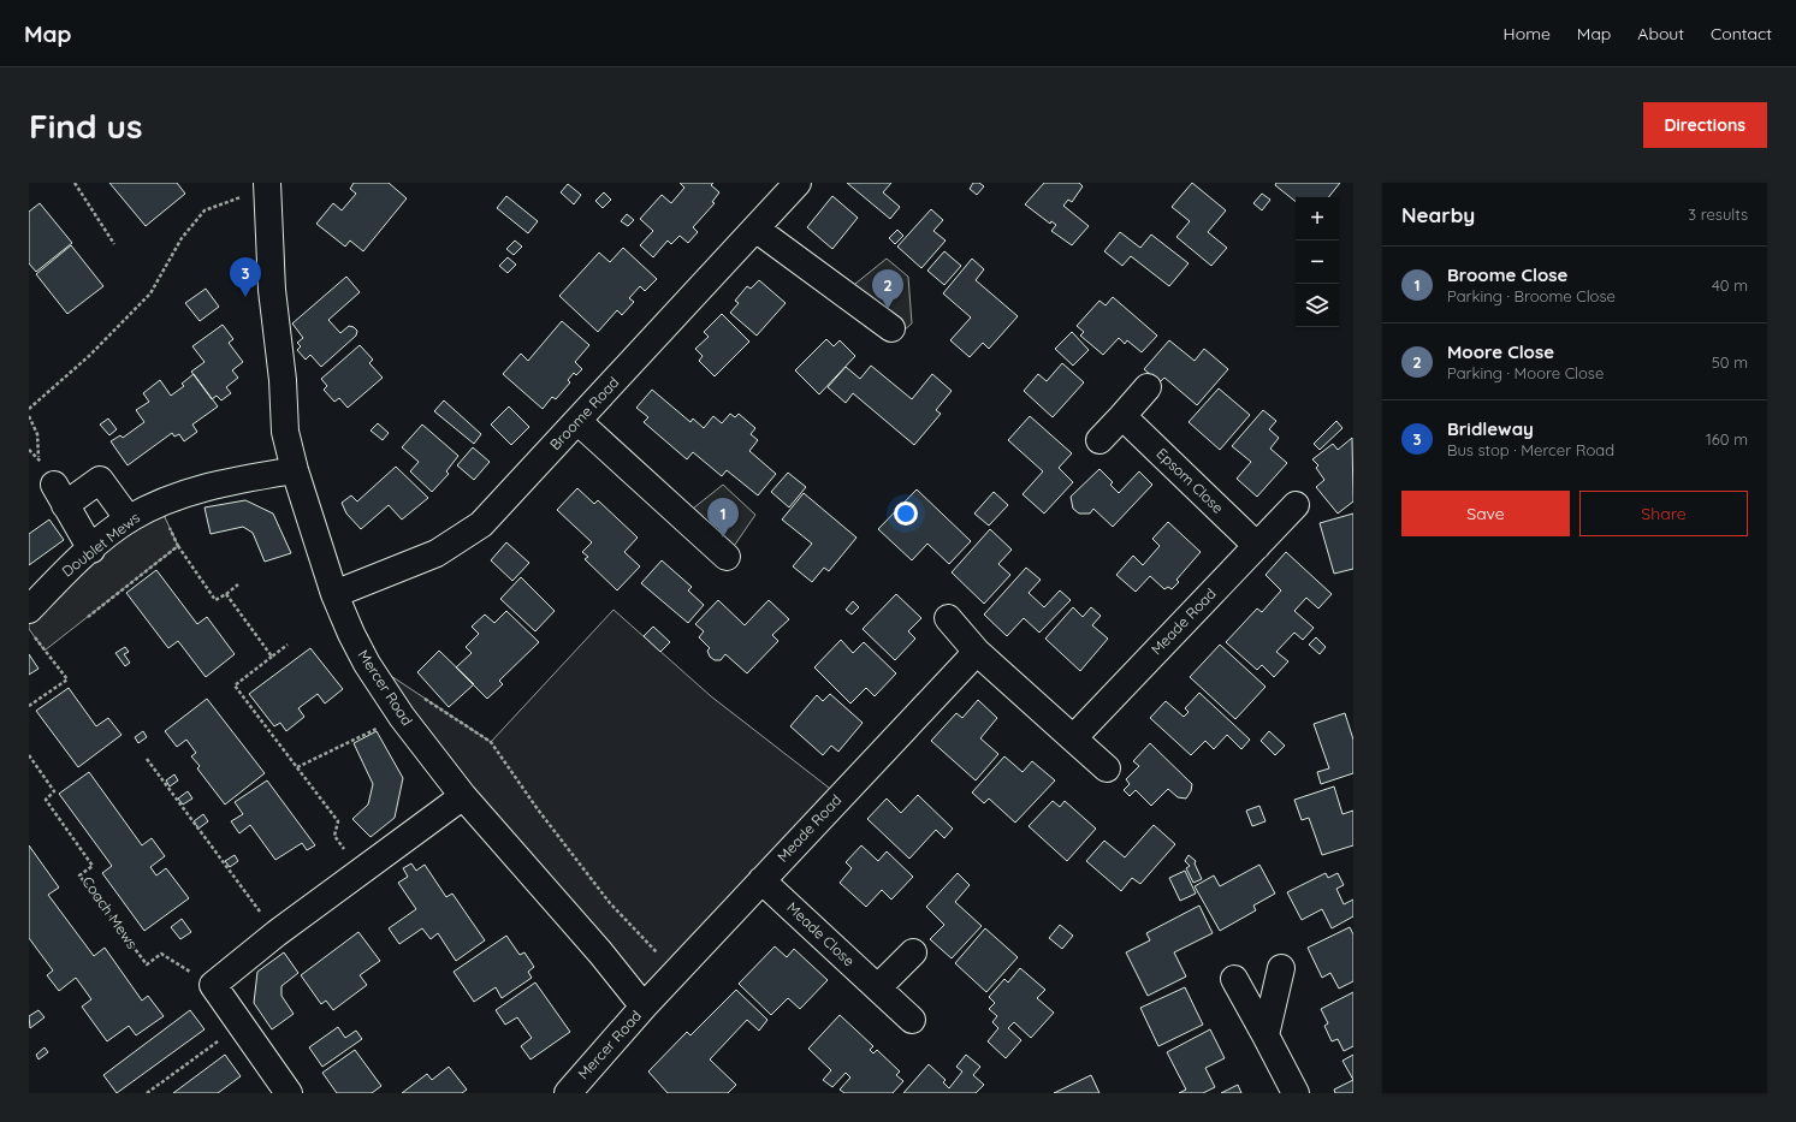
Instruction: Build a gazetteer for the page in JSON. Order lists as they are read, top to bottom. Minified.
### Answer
{"streets":{"street":["Broome Road","Epsom Close","Doublet Mews","Meade Road","Mercer Road","Meade Close"],"path":["Coach Mews"]},"crossings":[["Broome Road","Mercer Road"],["Epsom Close","Meade Road"],["Doublet Mews","Mercer Road"],["Meade Road","Mercer Road"],["Meade Road","Meade Close"]],"page":{"header":"Map","nav":["Home","Map","About","Contact"],"buttons":["Directions",["Save","Share"]],"title":"Find us","heading":["Nearby","3 results"],"map_buttons":["+","−"],"list":[{"mark":"1","name":"Broome Close","note":"Parking · Broome Close","value":"40 m"},{"mark":"2","name":"Moore Close","note":"Parking · Moore Close","value":"50 m"},{"mark":"3","name":"Bridleway","note":"Bus stop · Mercer Road","value":"160 m"}],"pins":["3","2","1"]}}
